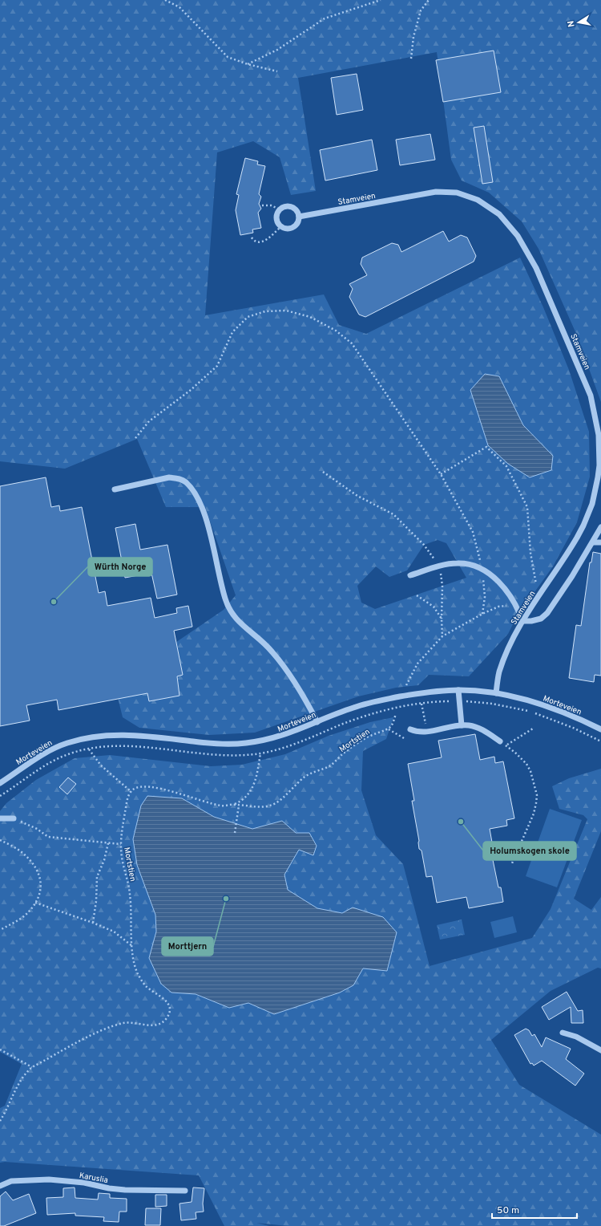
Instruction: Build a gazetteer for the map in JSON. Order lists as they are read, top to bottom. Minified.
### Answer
{"streets":{"street":["Stamveien","Morteveien","Karuslia"],"path":["Mortstien"]},"crossings":[["Stamveien","Morteveien"]],"places":["Würth Norge","Holumskogen skole","Morttjern"],"scale_bar":"50 m","north":"left"}
